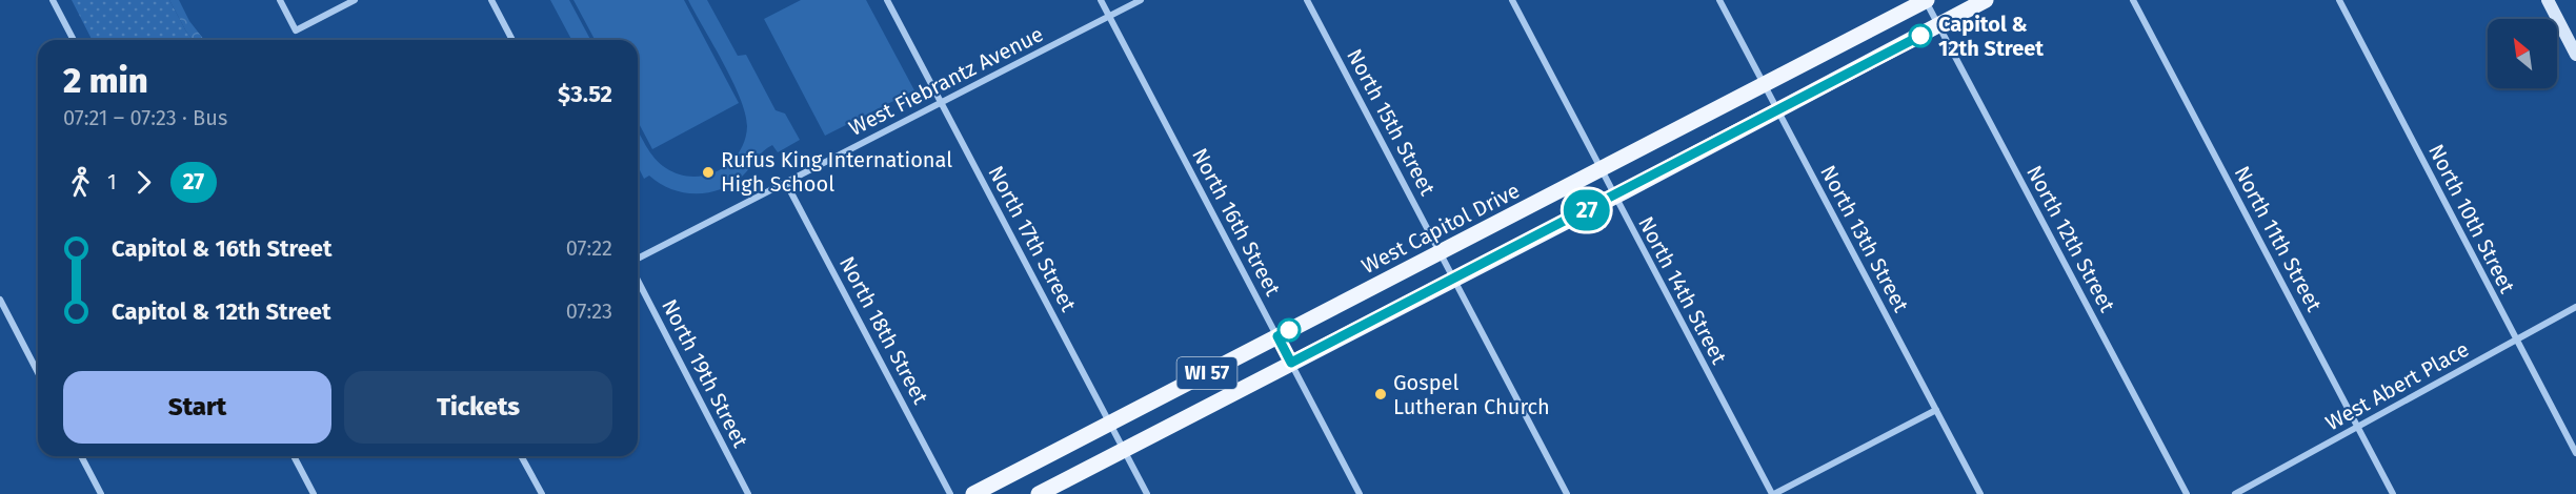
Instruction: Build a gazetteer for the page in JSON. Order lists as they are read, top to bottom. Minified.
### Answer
{"streets":{"main road":["West Capitol Drive","WI 57"],"street":["West Fiebrantz Avenue","North 15th Street","North 10th Street","North 16th Street","North 17th Street","North 13th Street","North 12th Street","North 11th Street","North 14th Street","North 18th Street","North 19th Street","West Abert Place"]},"crossings":[["West Fiebrantz Avenue","North 16th Street"],["West Fiebrantz Avenue","North 17th Street"],["West Fiebrantz Avenue","North 18th Street"],["North 15th Street","West Capitol Drive"],["North 15th Street","WI 57"],["North 10th Street","West Abert Place"],["North 16th Street","West Capitol Drive"],["North 16th Street","WI 57"],["West Capitol Drive","North 17th Street"],["West Capitol Drive","North 13th Street"],["West Capitol Drive","North 12th Street"],["West Capitol Drive","North 14th Street"],["North 17th Street","WI 57"],["North 13th Street","WI 57"],["North 12th Street","WI 57"],["North 11th Street","West Abert Place"],["North 14th Street","WI 57"]],"places":["Capitol & 12th Street","Rufus King International High School","Gospel Lutheran Church"],"lines":["bus line 27"],"north":"top left","page":{"on_map":"27","heading":["2 min","07:21 – 07:23 · Bus","$3.52"],"legs":["1","27"],"list":[{"name":"Capitol & 16th Street","value":"07:22"},{"name":"Capitol & 12th Street","value":"07:23"}],"buttons":["Start","Tickets"]}}
